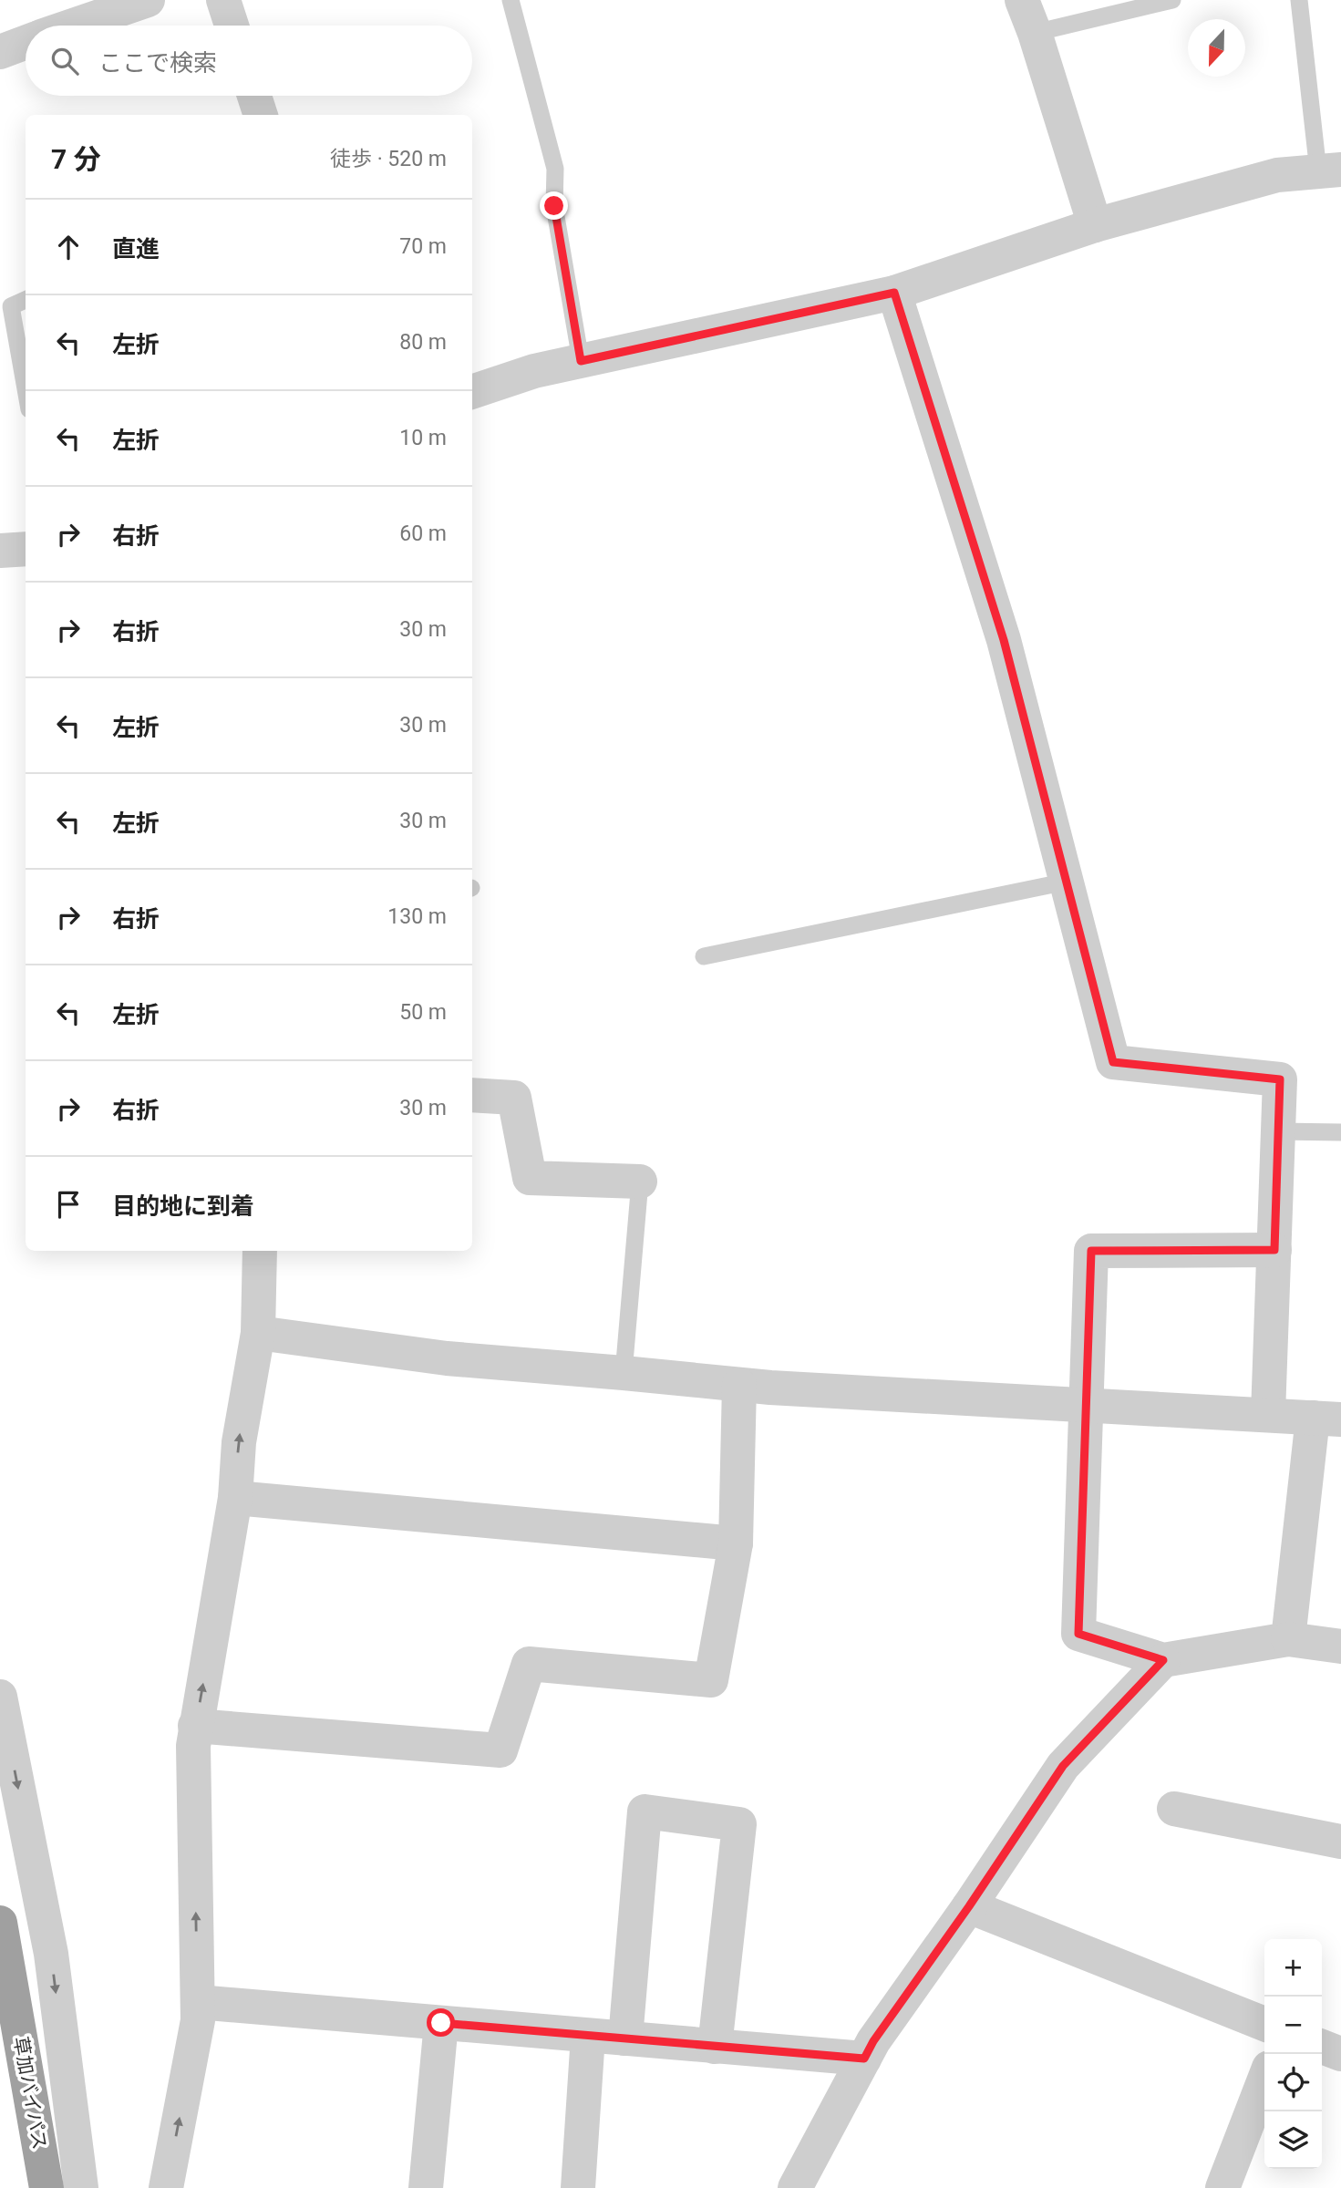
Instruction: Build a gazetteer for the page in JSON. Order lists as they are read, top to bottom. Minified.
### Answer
{"streets":{"highway":["草加バイパス"]},"north":"bottom","page":{"search":"ここで検索","heading":["7 分","徒歩 · 520 m"],"list":[["直進","70 m"],["左折","80 m"],["左折","10 m"],["右折","60 m"],["右折","30 m"],["左折","30 m"],["左折","30 m"],["右折","130 m"],["左折","50 m"],["右折","30 m"],"目的地に到着"],"map_buttons":["+","−"]}}
